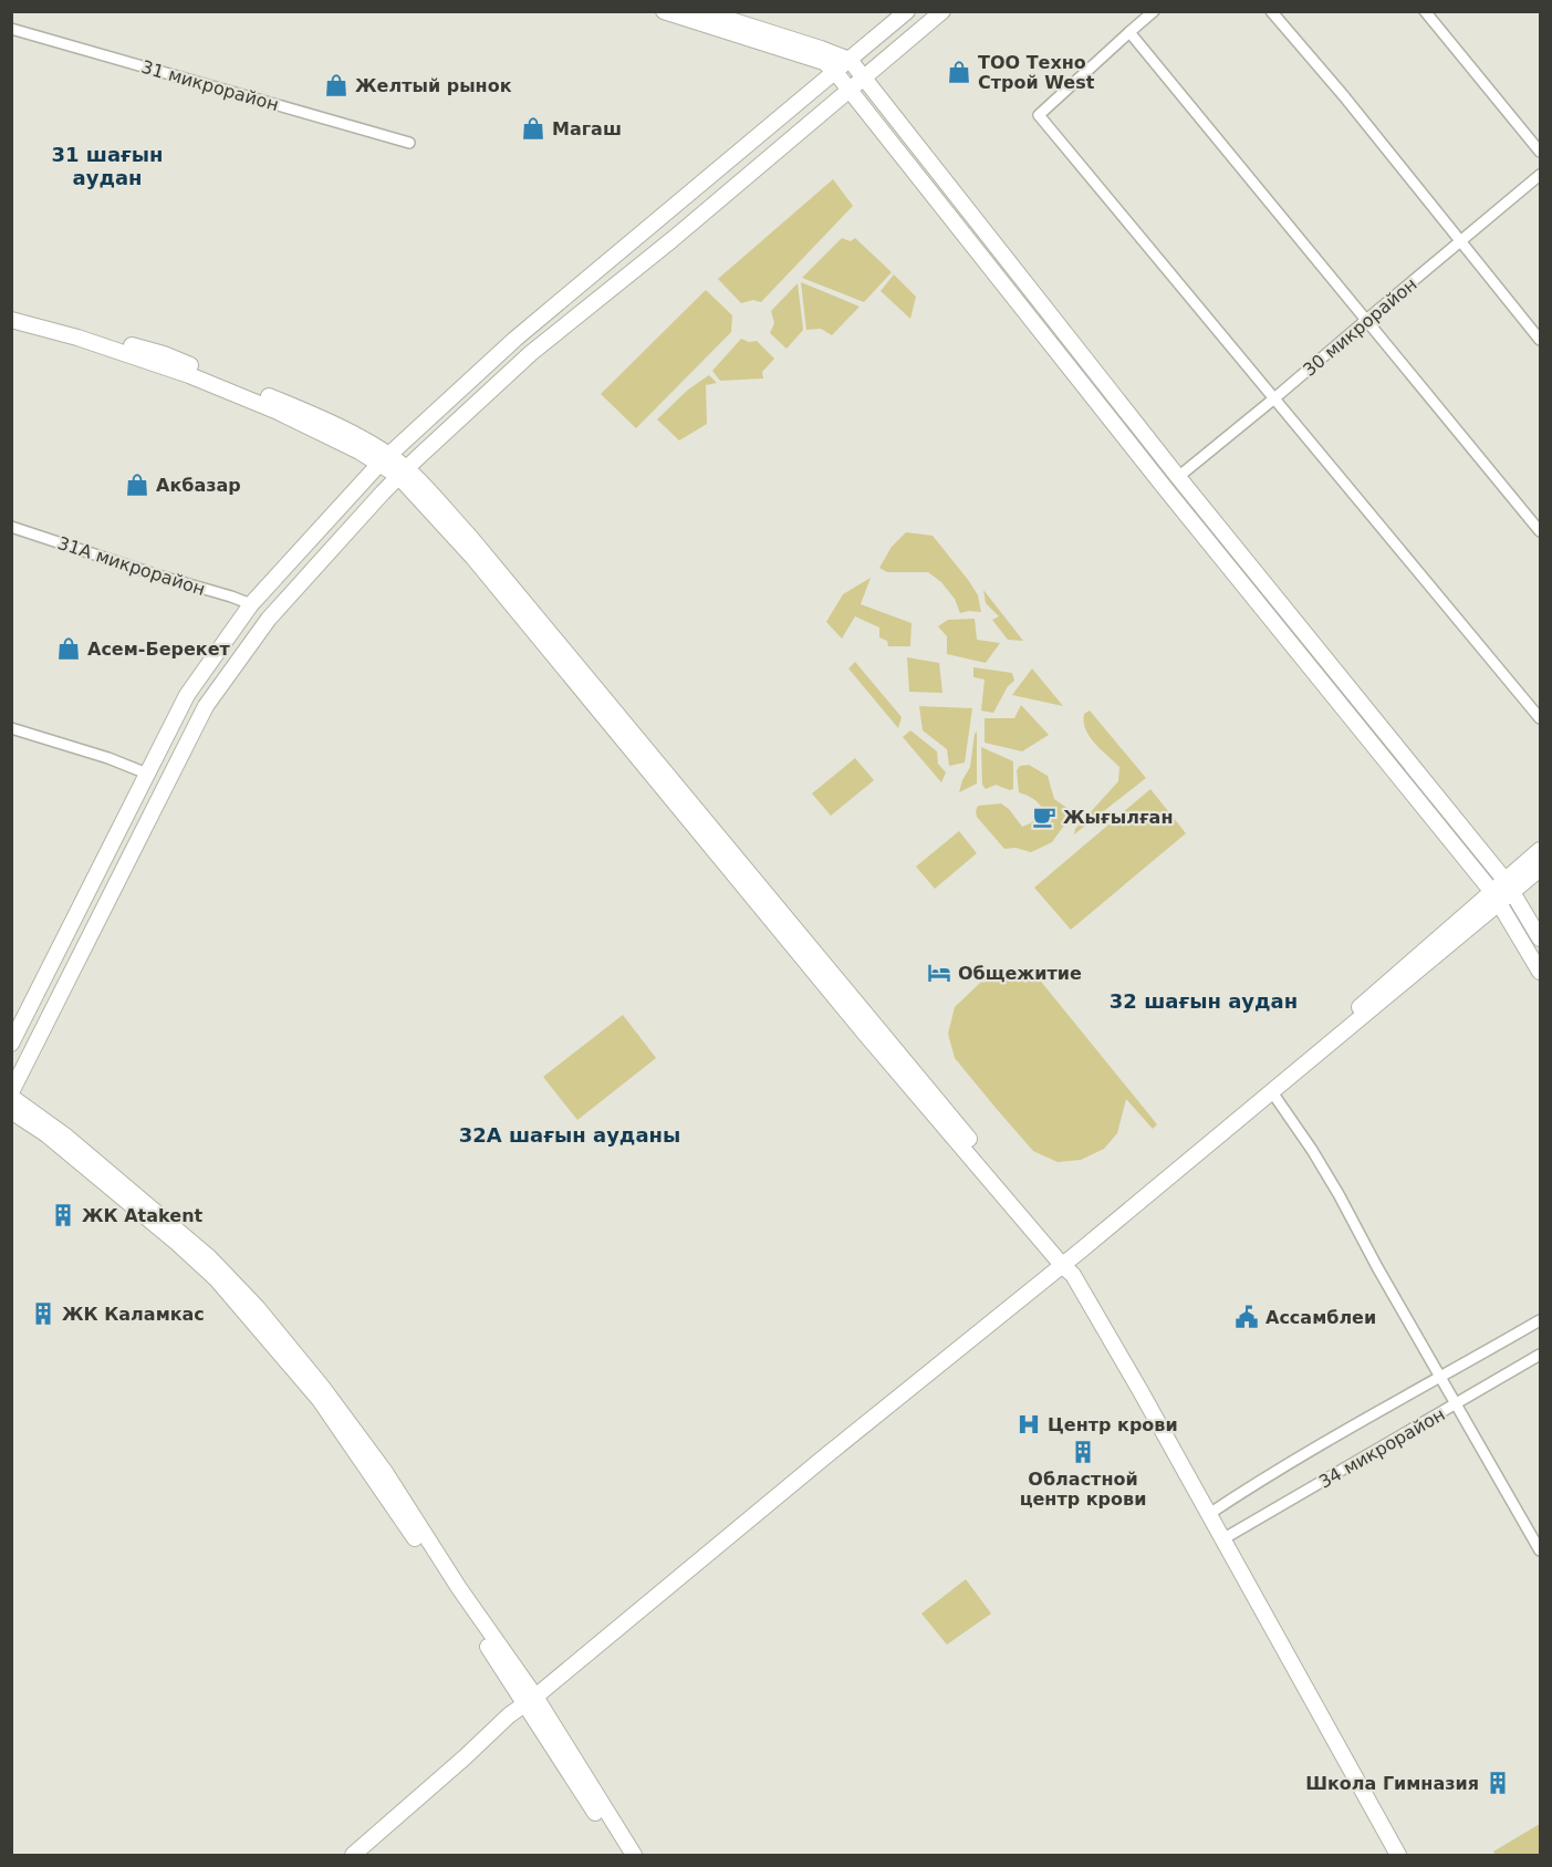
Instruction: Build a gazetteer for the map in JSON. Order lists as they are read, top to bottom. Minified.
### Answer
{"streets":{"street":["31 микрорайон","30 микрорайон","31А микрорайон","34 микрорайон"]},"districts":["31 шағын аудан","32 шағын аудан","32А шағын ауданы"],"places":{"shop":["ТОО Техно Строй West","Желтый рынок","Магаш","Акбазар","Асем-Берекет"],"cafe":["Жығылған"],"hotel":["Общежитие"],"building":["ЖК Atakent","ЖК Каламкас","Областной центр крови","Школа Гимназия"],"public building":["Ассамблеи"],"hospital":["Центр крови"]}}
